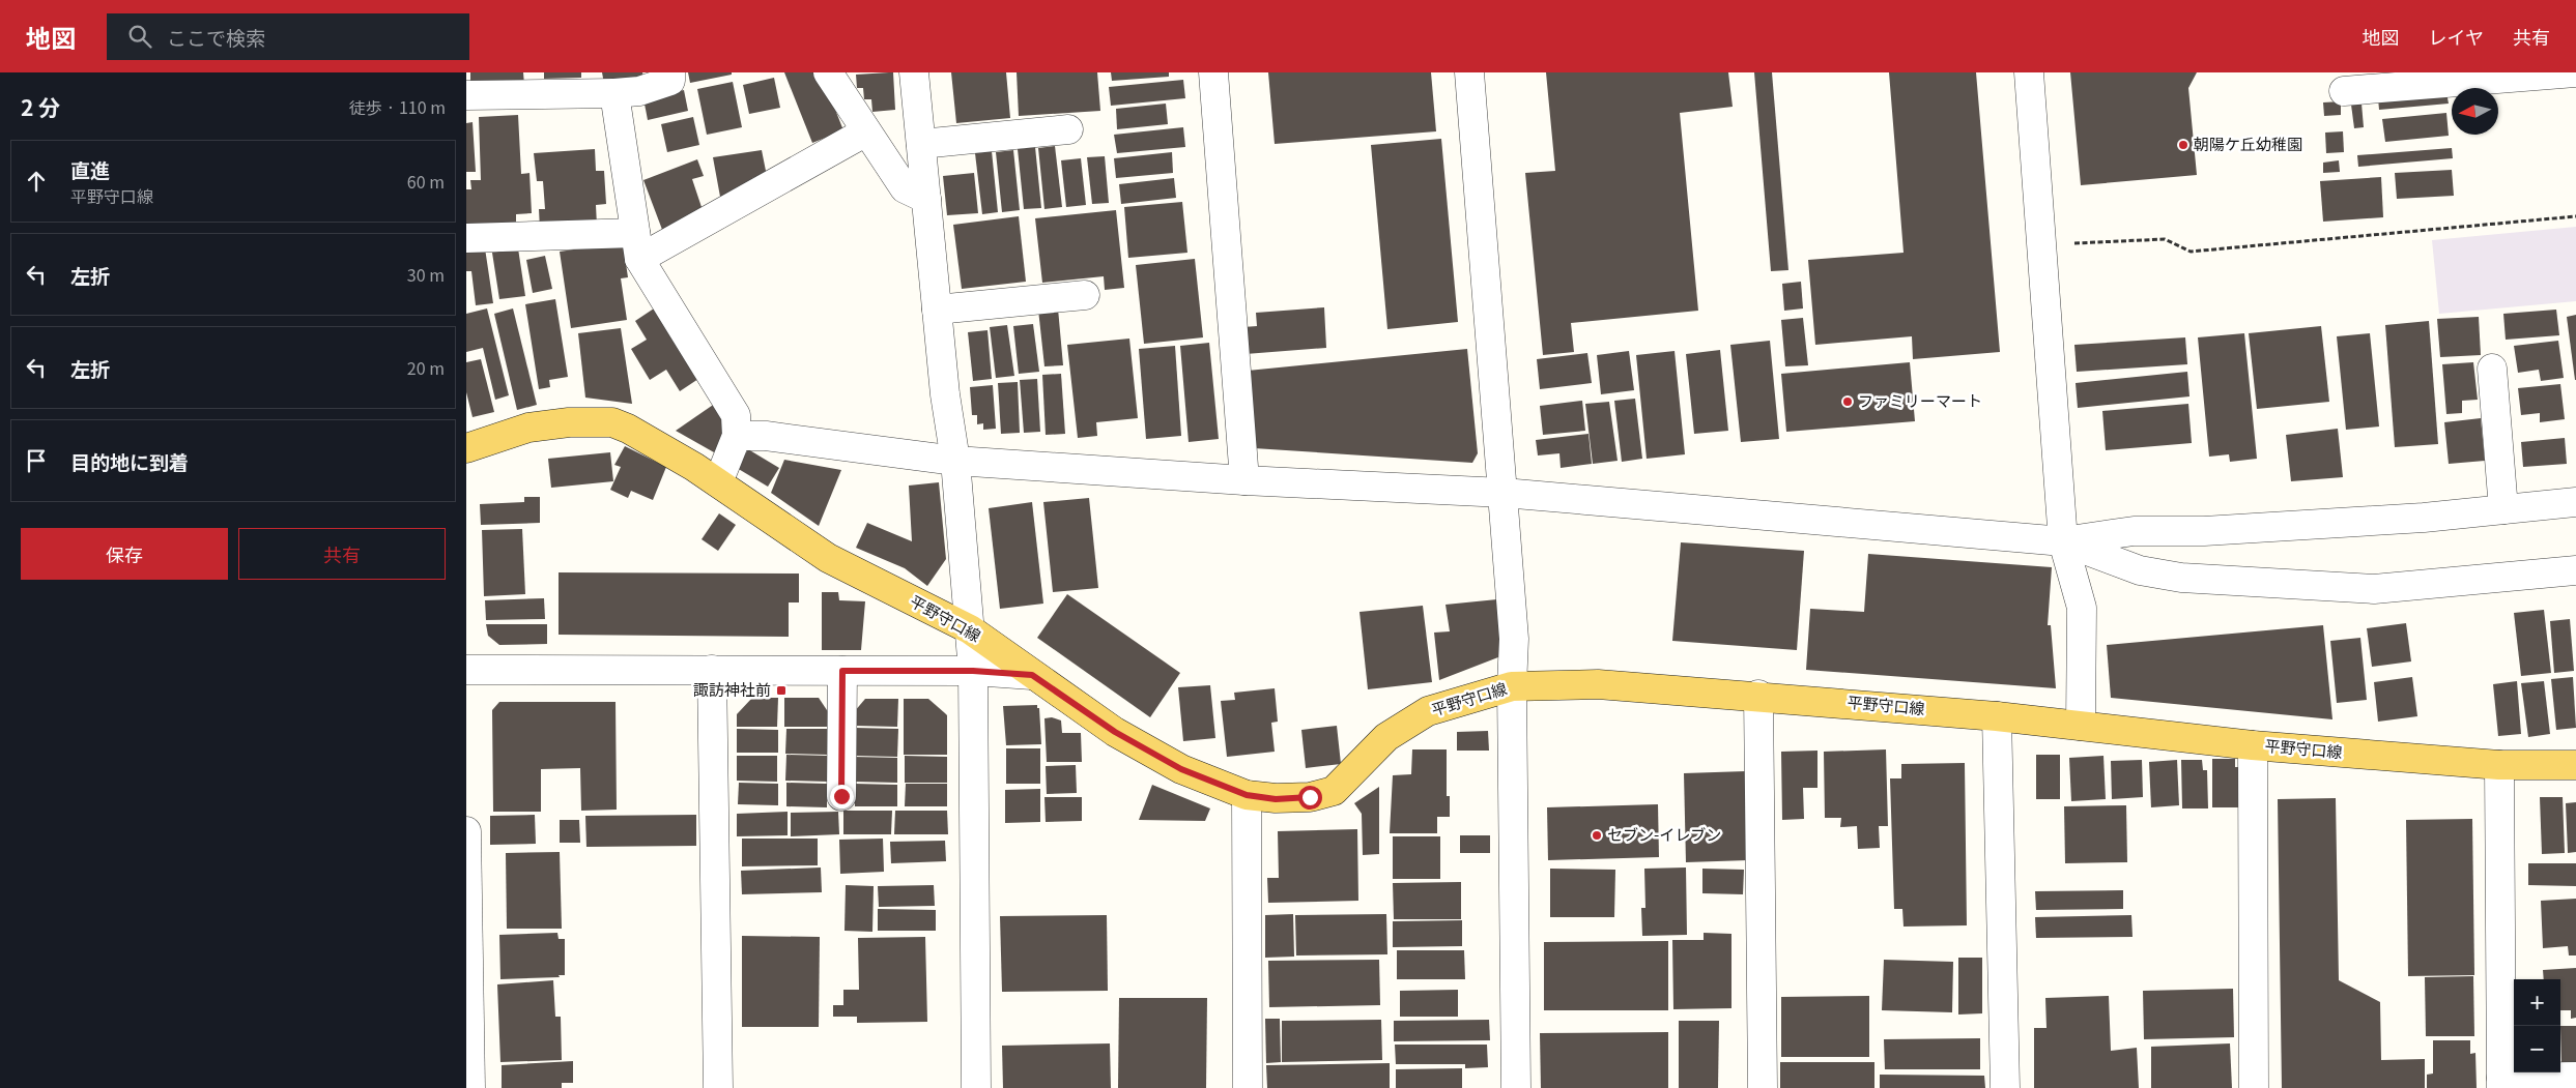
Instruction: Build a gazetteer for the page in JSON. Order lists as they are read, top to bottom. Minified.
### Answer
{"streets":{"main road":["平野守口線"]},"places":{"other":["朝陽ケ丘幼稚園","ファミリーマート","セブン-イレブン"],"transit":["諏訪神社前"]},"north":"left","page":{"header":"地図","search":"ここで検索","nav":["地図","レイヤ","共有"],"heading":["2 分","徒歩 · 110 m"],"list":[["直進","平野守口線","60 m"],["左折","30 m"],["左折","20 m"],"目的地に到着"],"buttons":["保存","共有"],"map_buttons":["+","−"]}}
